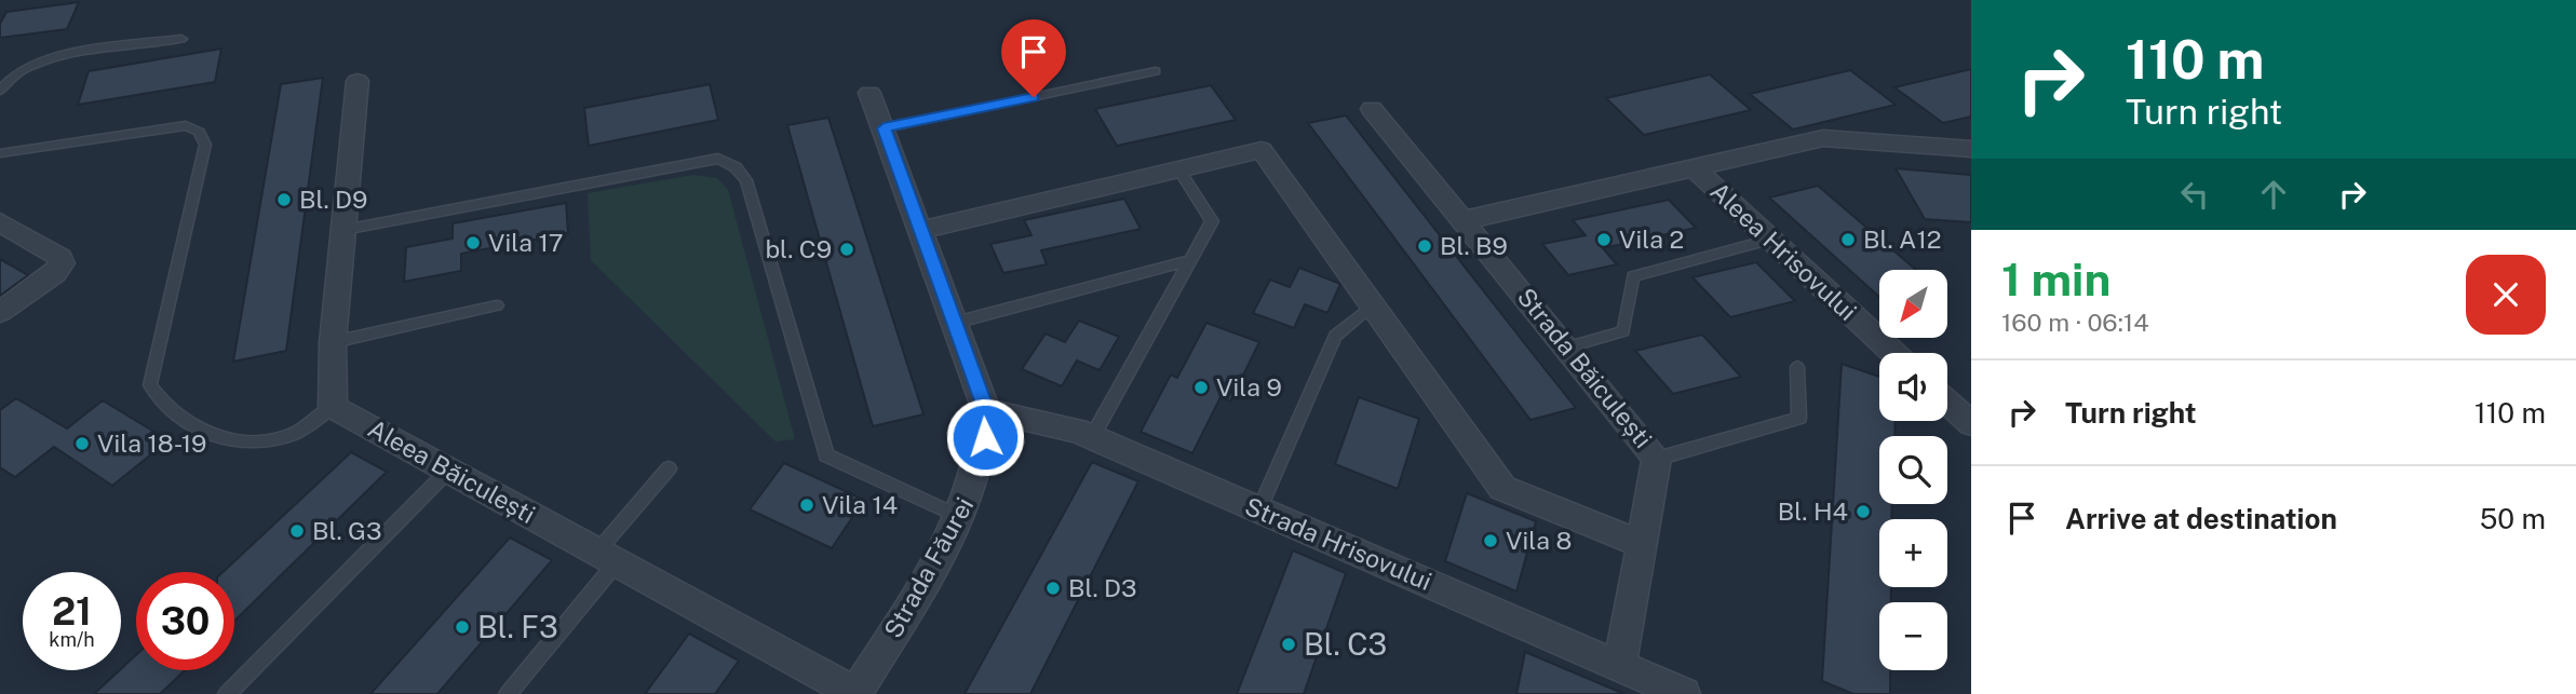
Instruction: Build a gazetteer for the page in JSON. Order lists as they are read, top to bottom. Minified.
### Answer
{"streets":{"street":["Aleea Hrisovului","Strada Băiculești","Aleea Băiculești","Strada Hrisovului","Strada Făurei"]},"crossings":[["Strada Băiculești","Strada Hrisovului"],["Aleea Băiculești","Strada Făurei"],["Strada Hrisovului","Strada Făurei"]],"places":["Bl. D9","Vila 2","Bl. A12","Vila 17","Bl. B9","bl. C9","Vila 9","Vila 18-19","Vila 14","Bl. H4","Bl. G3","Vila 8","Bl. D3","Bl. F3","Bl. C3"],"north":"bottom left","page":{"turn":["110 m","Turn right"],"heading":["1 min","160 m · 06:14"],"map_buttons":["+","−"],"list":[{"name":"Turn right","value":"110 m"},{"name":"Arrive at destination","value":"50 m"}],"speed":"21 km/h","limit":"30"}}
